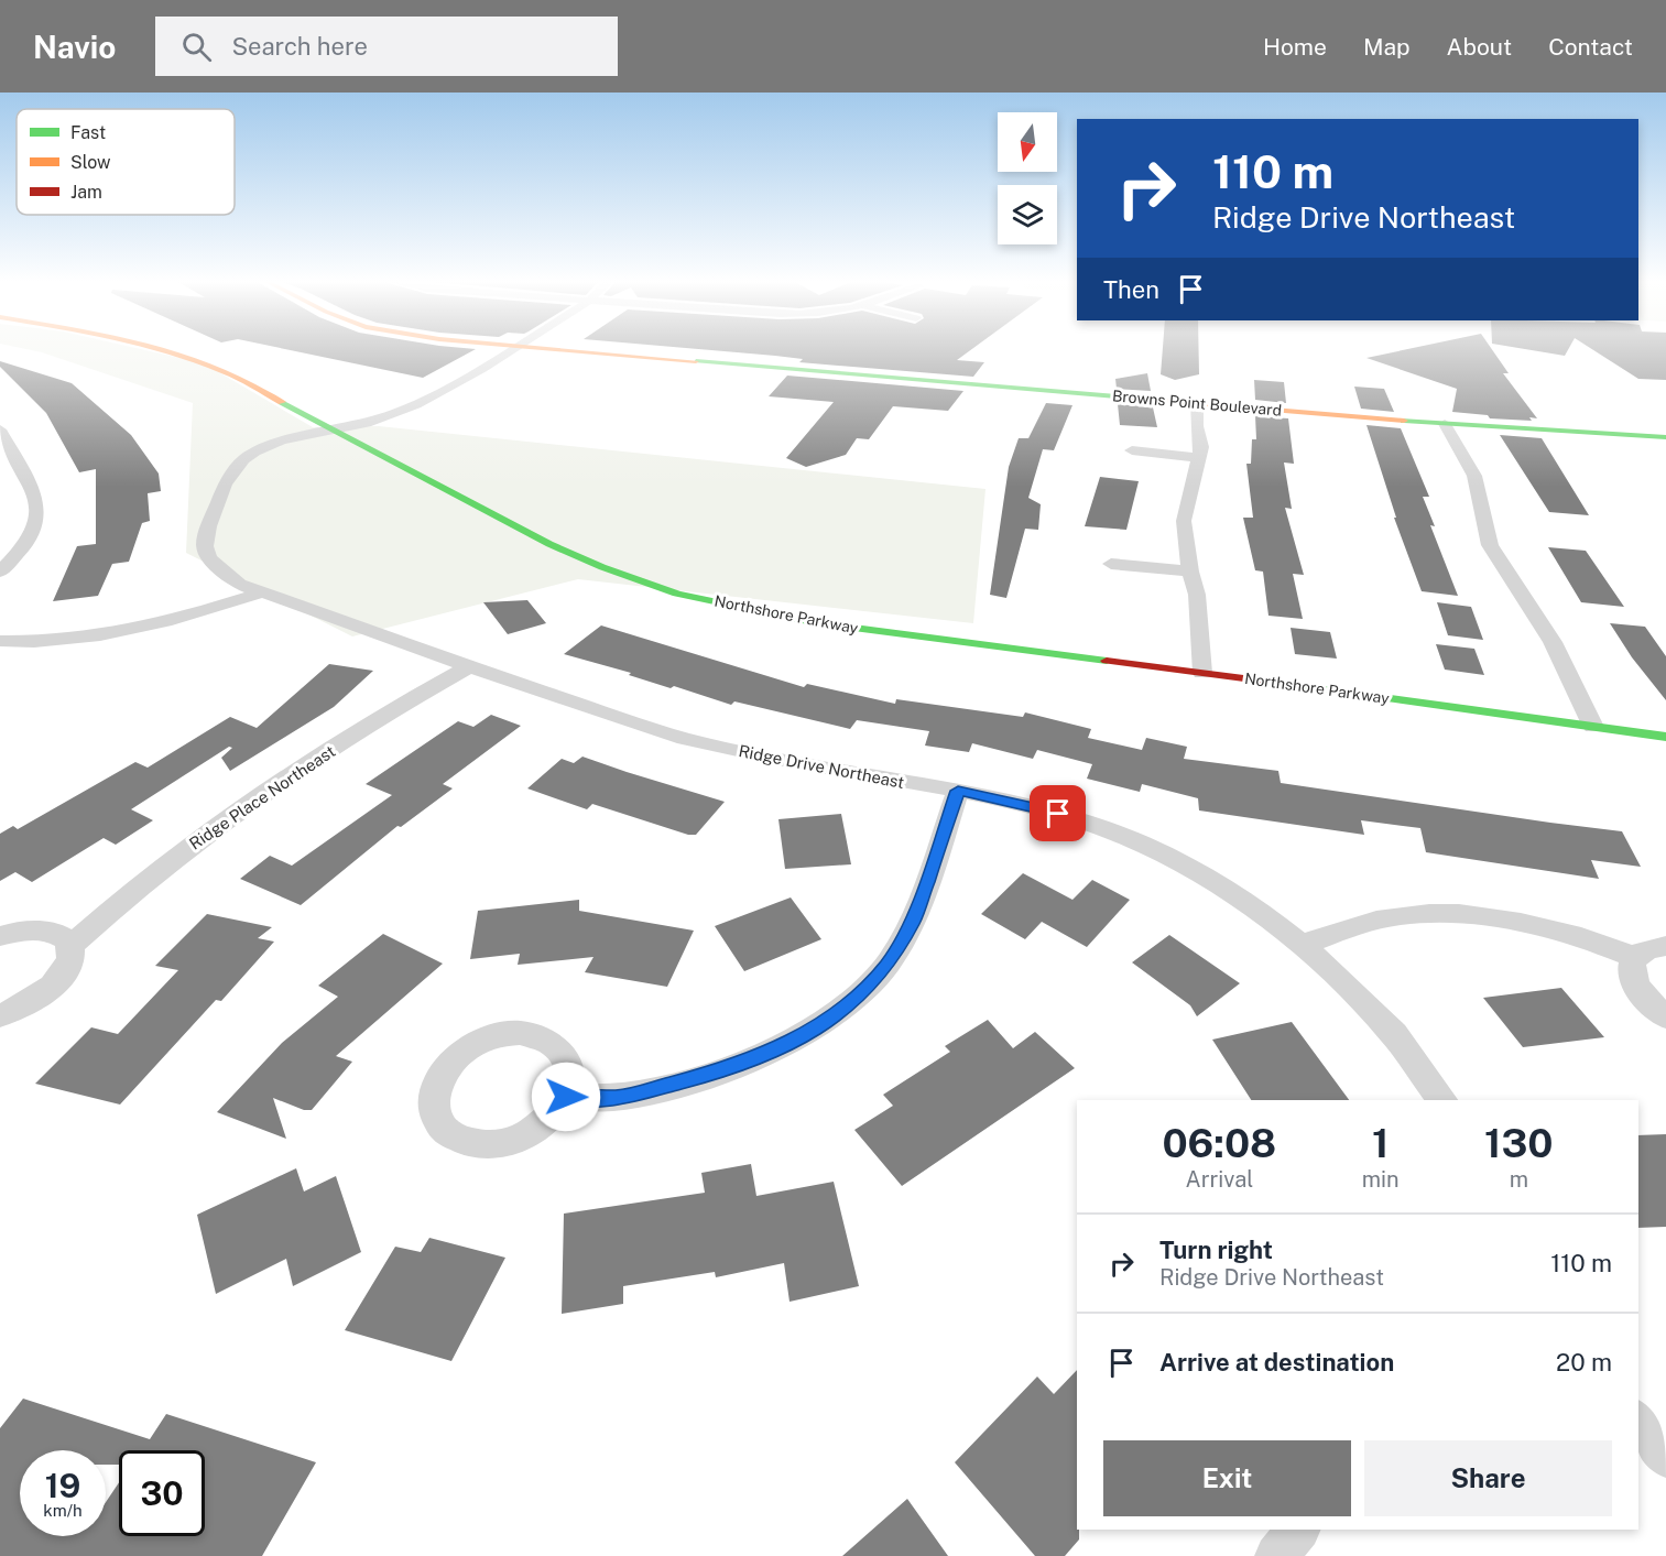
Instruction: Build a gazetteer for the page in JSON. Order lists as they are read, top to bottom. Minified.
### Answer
{"streets":{"street":["Browns Point Boulevard","Northshore Parkway","Ridge Drive Northeast","Ridge Place Northeast"]},"crossings":[["Northshore Parkway","Ridge Drive Northeast"],["Ridge Drive Northeast","Ridge Place Northeast"]],"legend":["Fast","Slow","Jam"],"north":"bottom","page":{"header":"Navio","search":"Search here","nav":["Home","Map","About","Contact"],"turn":["110 m","Ridge Drive Northeast"],"then":"Then","eta":["06:08","Arrival","1","min","130","m"],"list":[{"name":"Turn right","note":"Ridge Drive Northeast","value":"110 m"},{"name":"Arrive at destination","value":"20 m"}],"buttons":["Exit","Share"],"speed":"19 km/h","limit":"30"}}
